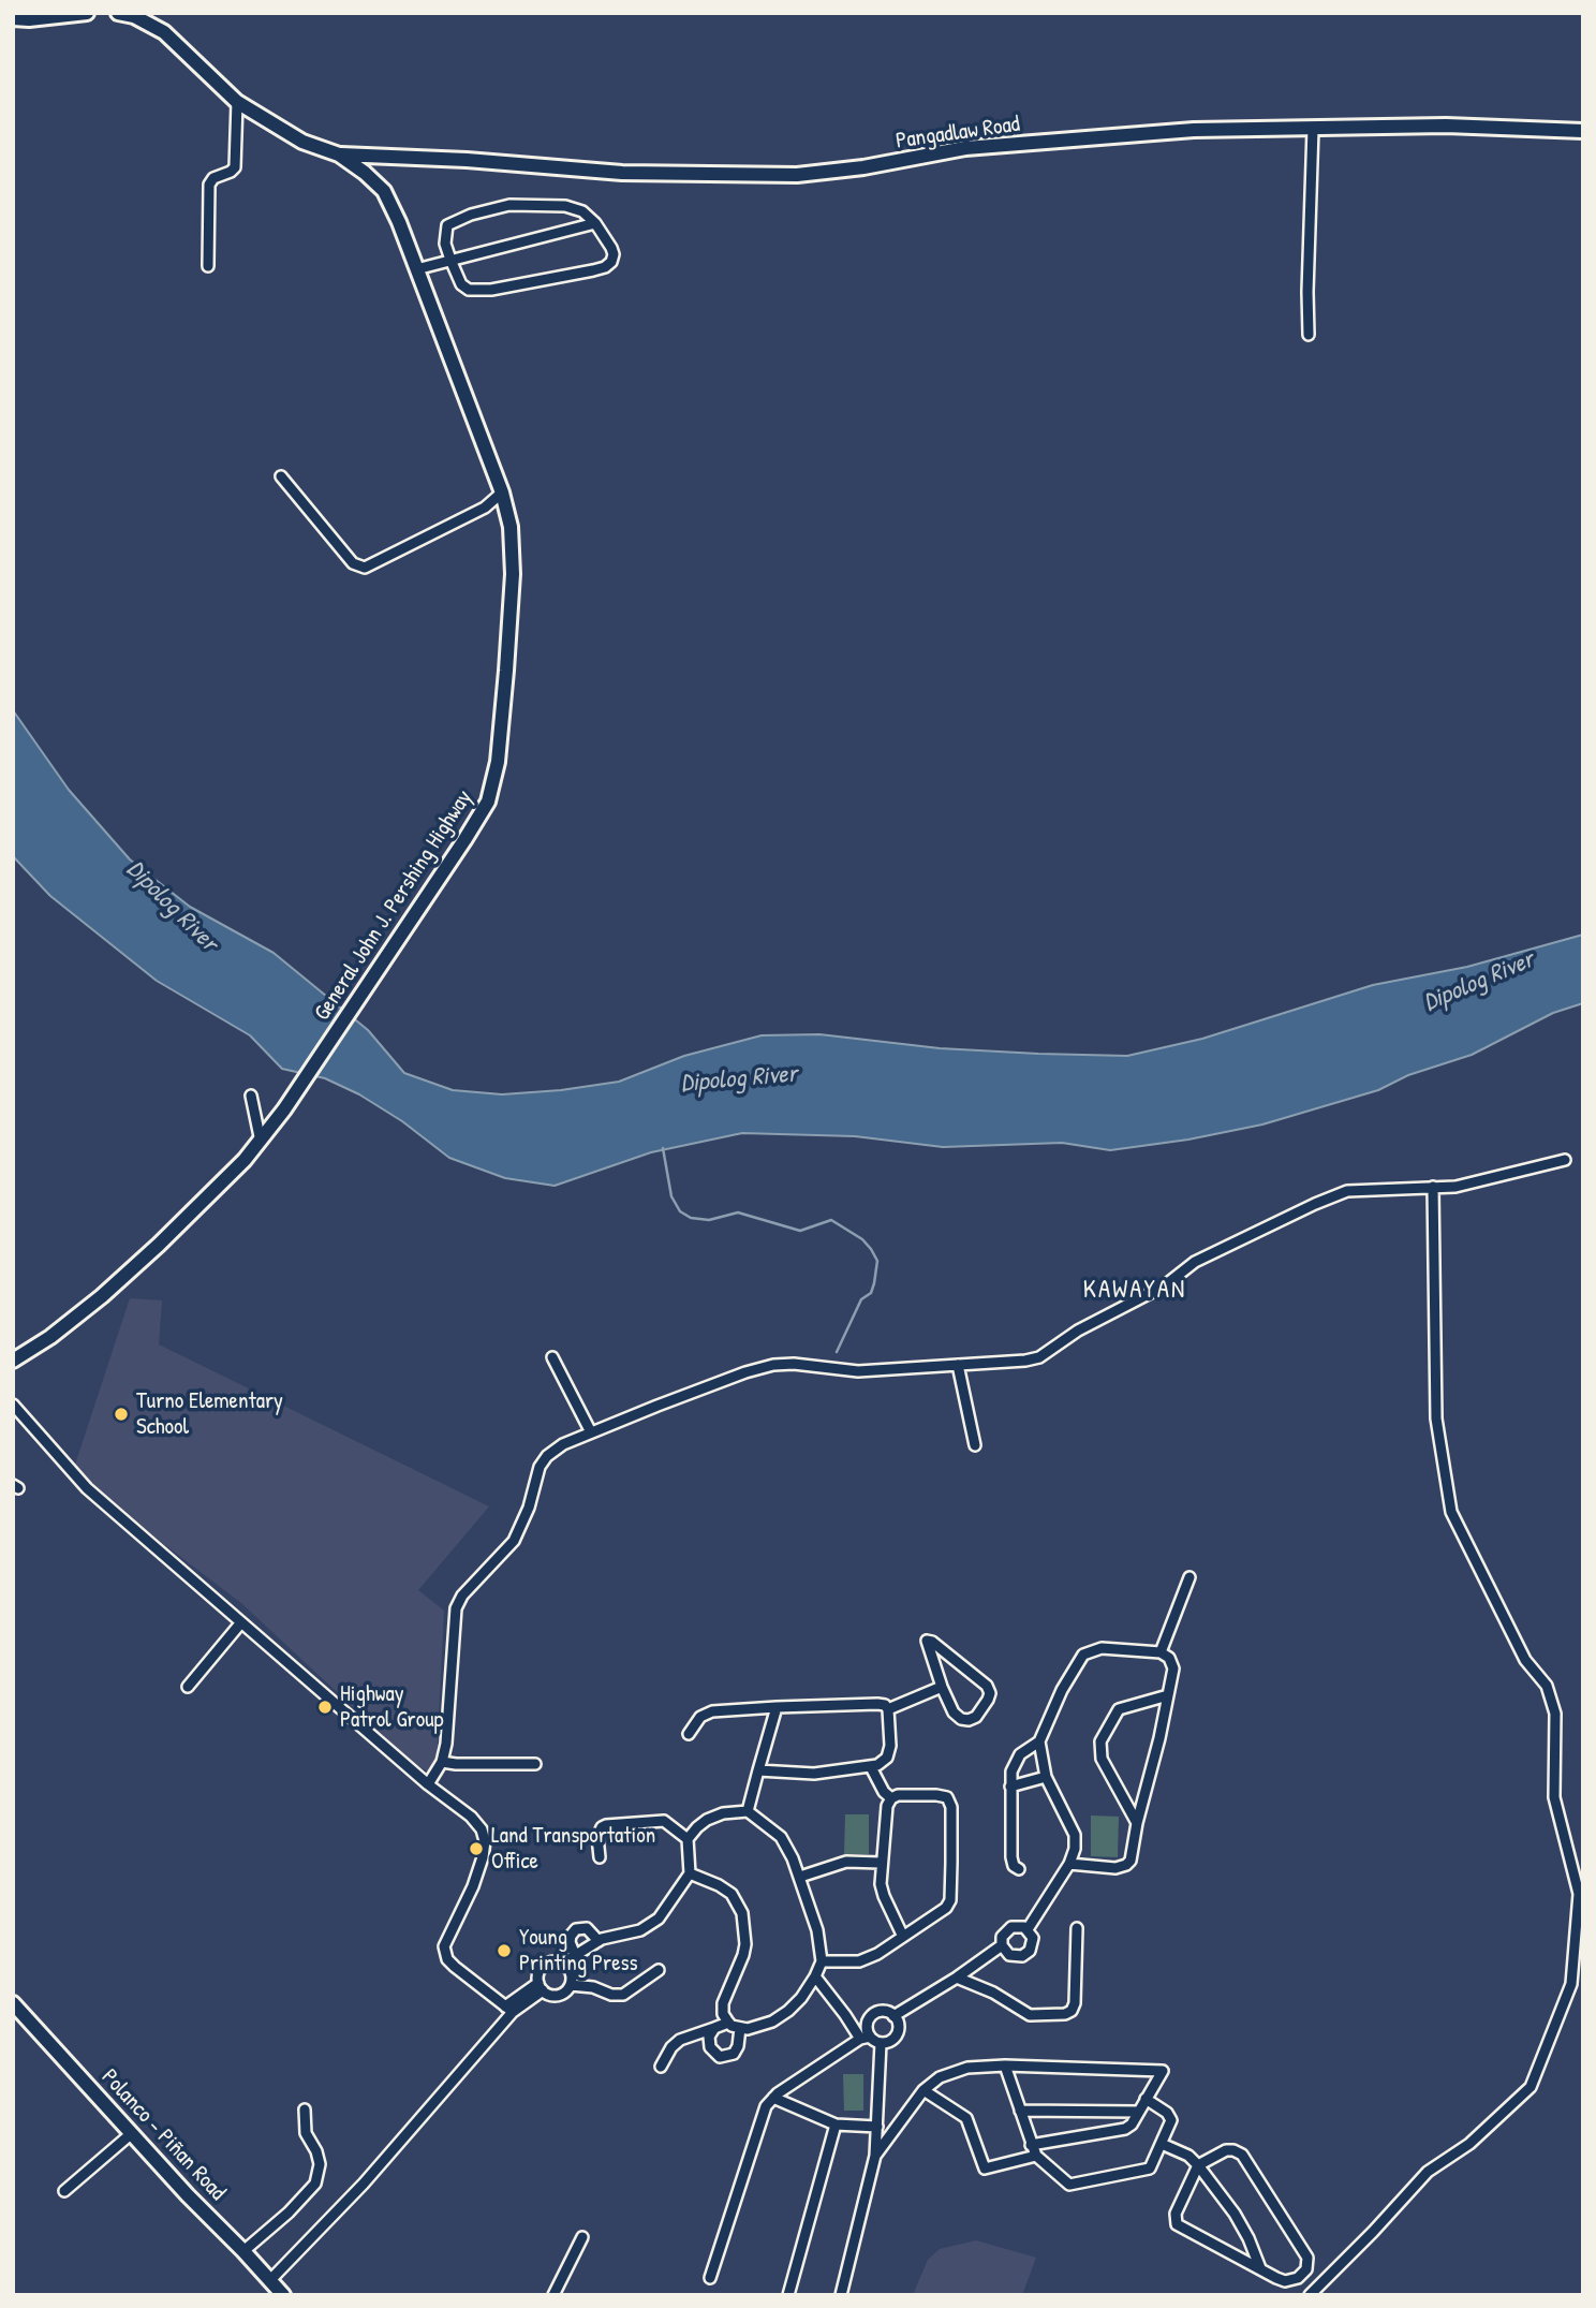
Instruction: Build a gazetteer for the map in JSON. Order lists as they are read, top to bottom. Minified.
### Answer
{"streets":{"main road":["Pangadlaw Road","General John J. Pershing Highway","Polanco - Piñan Road"]},"crossings":[["Pangadlaw Road","General John J. Pershing Highway"]],"districts":["KAWAYAN"],"water":["Dipolog River"],"places":["Turno Elementary School","Highway Patrol Group","Land Transportation Office","Young Printing Press"]}
